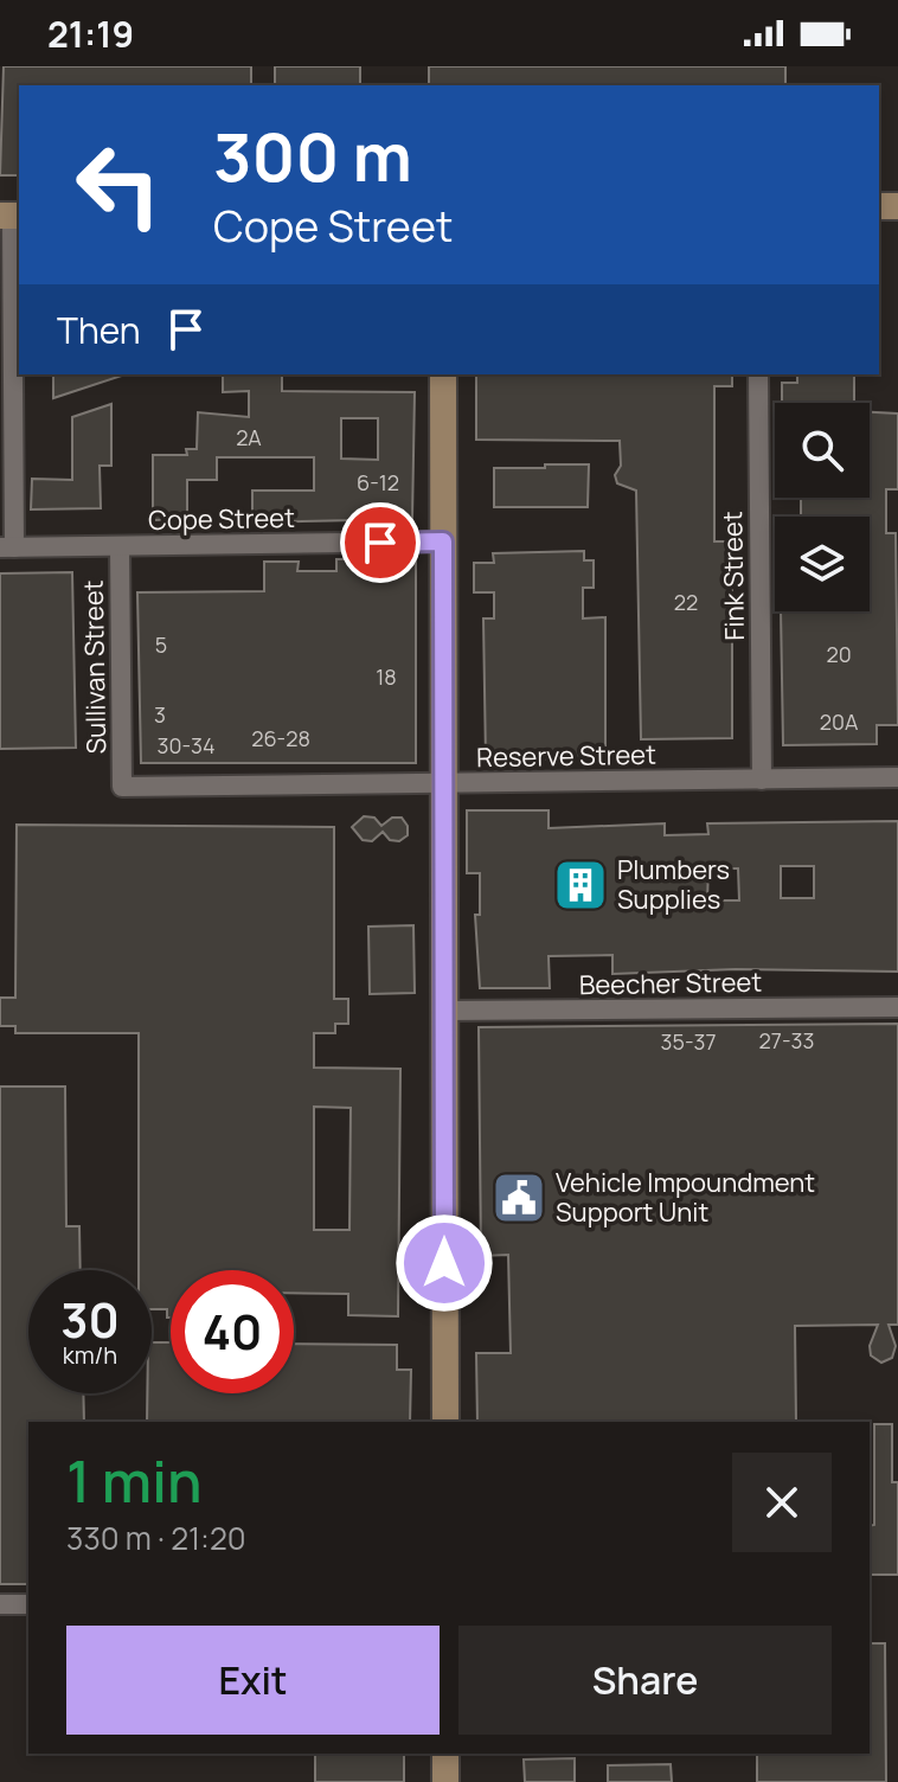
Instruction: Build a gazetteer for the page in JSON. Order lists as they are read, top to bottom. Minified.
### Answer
{"streets":{"street":["Cope Street","Fink Street","Sullivan Street","Reserve Street","Beecher Street"]},"crossings":[["Cope Street","Sullivan Street"],["Fink Street","Reserve Street"],["Sullivan Street","Reserve Street"]],"places":{"building":["Plumbers Supplies"],"public building":["Vehicle Impoundment Support Unit"]},"house_numbers":["2A","6-12","22","5","20","18","3","20A","26-28","30-34","27-33","35-37"],"page":{"status":"21:19","turn":["300 m","Cope Street"],"then":"Then","speed":"30 km/h","limit":"40","heading":["1 min","330 m · 21:20"],"buttons":["Exit","Share"]}}
